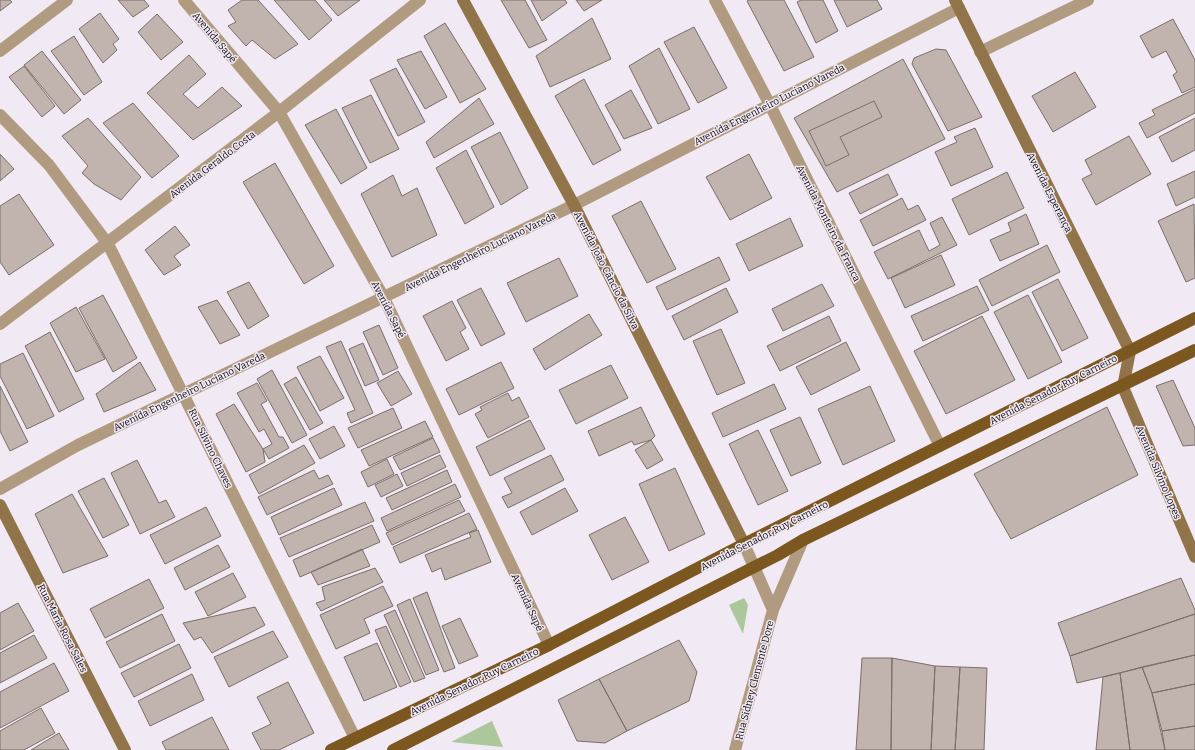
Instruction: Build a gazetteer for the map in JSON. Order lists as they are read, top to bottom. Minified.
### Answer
{"streets":{"main road":["Avenida Esperança","Avenida João Câncio da Silva","Avenida Senador Ruy Carneiro","Avenida Silvino Lopes","Rua Maria Rosa Sales"],"street":["Avenida Sapé","Avenida Engenheiro Luciano Vareda","Avenida Geraldo Costa","Avenida Monteiro da Franca","Rua Silvino Chaves","Rua Sidney Clemente Dore"]},"crossings":[["Avenida Sapé","Avenida Engenheiro Luciano Vareda"],["Avenida Sapé","Avenida Geraldo Costa"],["Avenida Sapé","Avenida Senador Ruy Carneiro"],["Avenida Engenheiro Luciano Vareda","Avenida Esperança"],["Avenida Engenheiro Luciano Vareda","Avenida Monteiro da Franca"],["Avenida Engenheiro Luciano Vareda","Avenida João Câncio da Silva"],["Avenida Engenheiro Luciano Vareda","Rua Silvino Chaves"],["Avenida Geraldo Costa","Rua Silvino Chaves"],["Avenida Esperança","Avenida Senador Ruy Carneiro"],["Avenida Monteiro da Franca","Avenida Senador Ruy Carneiro"],["Avenida João Câncio da Silva","Avenida Senador Ruy Carneiro"],["Avenida João Câncio da Silva","Rua Sidney Clemente Dore"],["Avenida Senador Ruy Carneiro","Rua Silvino Chaves"],["Avenida Senador Ruy Carneiro","Rua Sidney Clemente Dore"]]}
